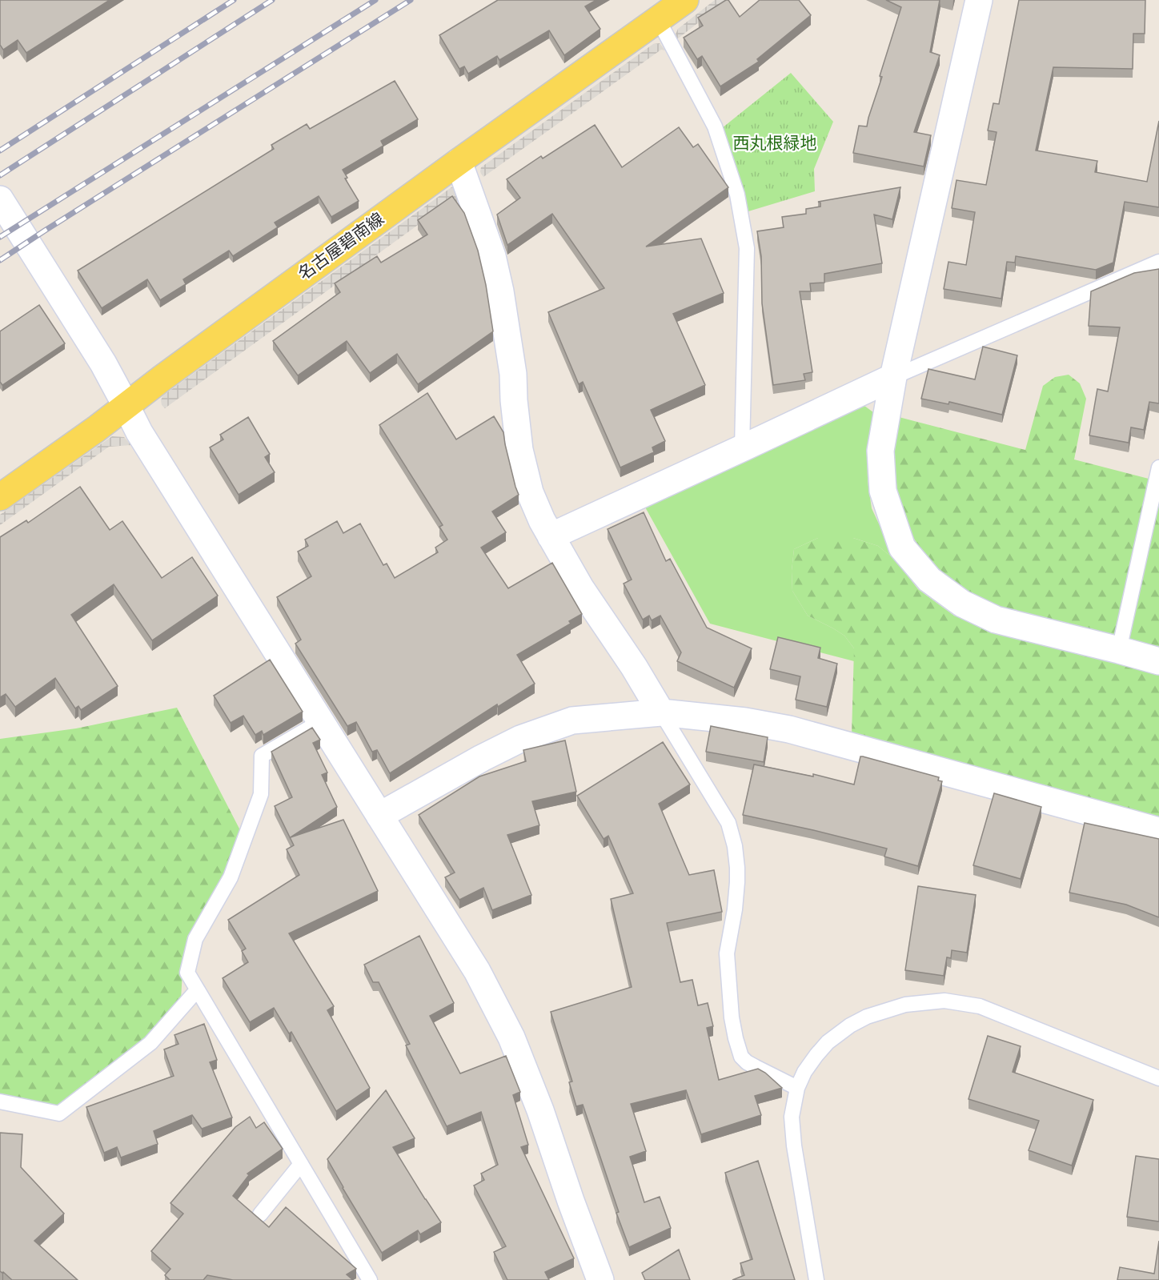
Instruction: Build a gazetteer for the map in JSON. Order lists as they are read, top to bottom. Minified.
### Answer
{"streets":{"main road":["名古屋碧南線"]},"parks":["西丸根緑地"]}
